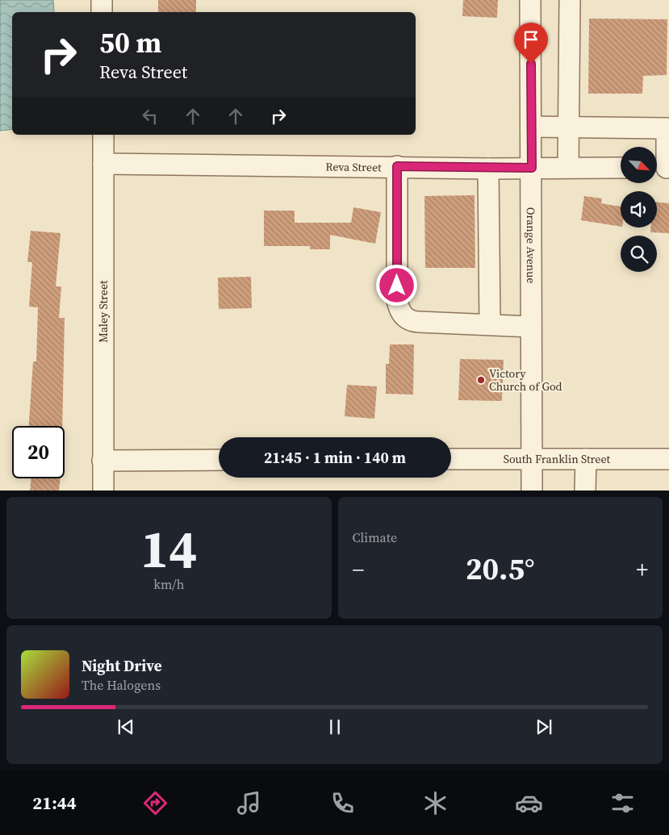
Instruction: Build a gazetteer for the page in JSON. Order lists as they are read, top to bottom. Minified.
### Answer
{"streets":{"street":["Reva Street","Orange Avenue","Maley Street","South Franklin Street"]},"crossings":[["Reva Street","Orange Avenue"],["Reva Street","Maley Street"],["Orange Avenue","South Franklin Street"]],"places":["Victory Church of God"],"north":"bottom right","page":{"turn":["50 m","Reva Street"],"limit":"20","trip":"21:45 · 1 min · 140 m","tile":[["14","km/h"],"Climate"],"heat":["−","20.5°","+"],"song":["Night Drive","The Halogens"],"tabs":"21:44"}}
